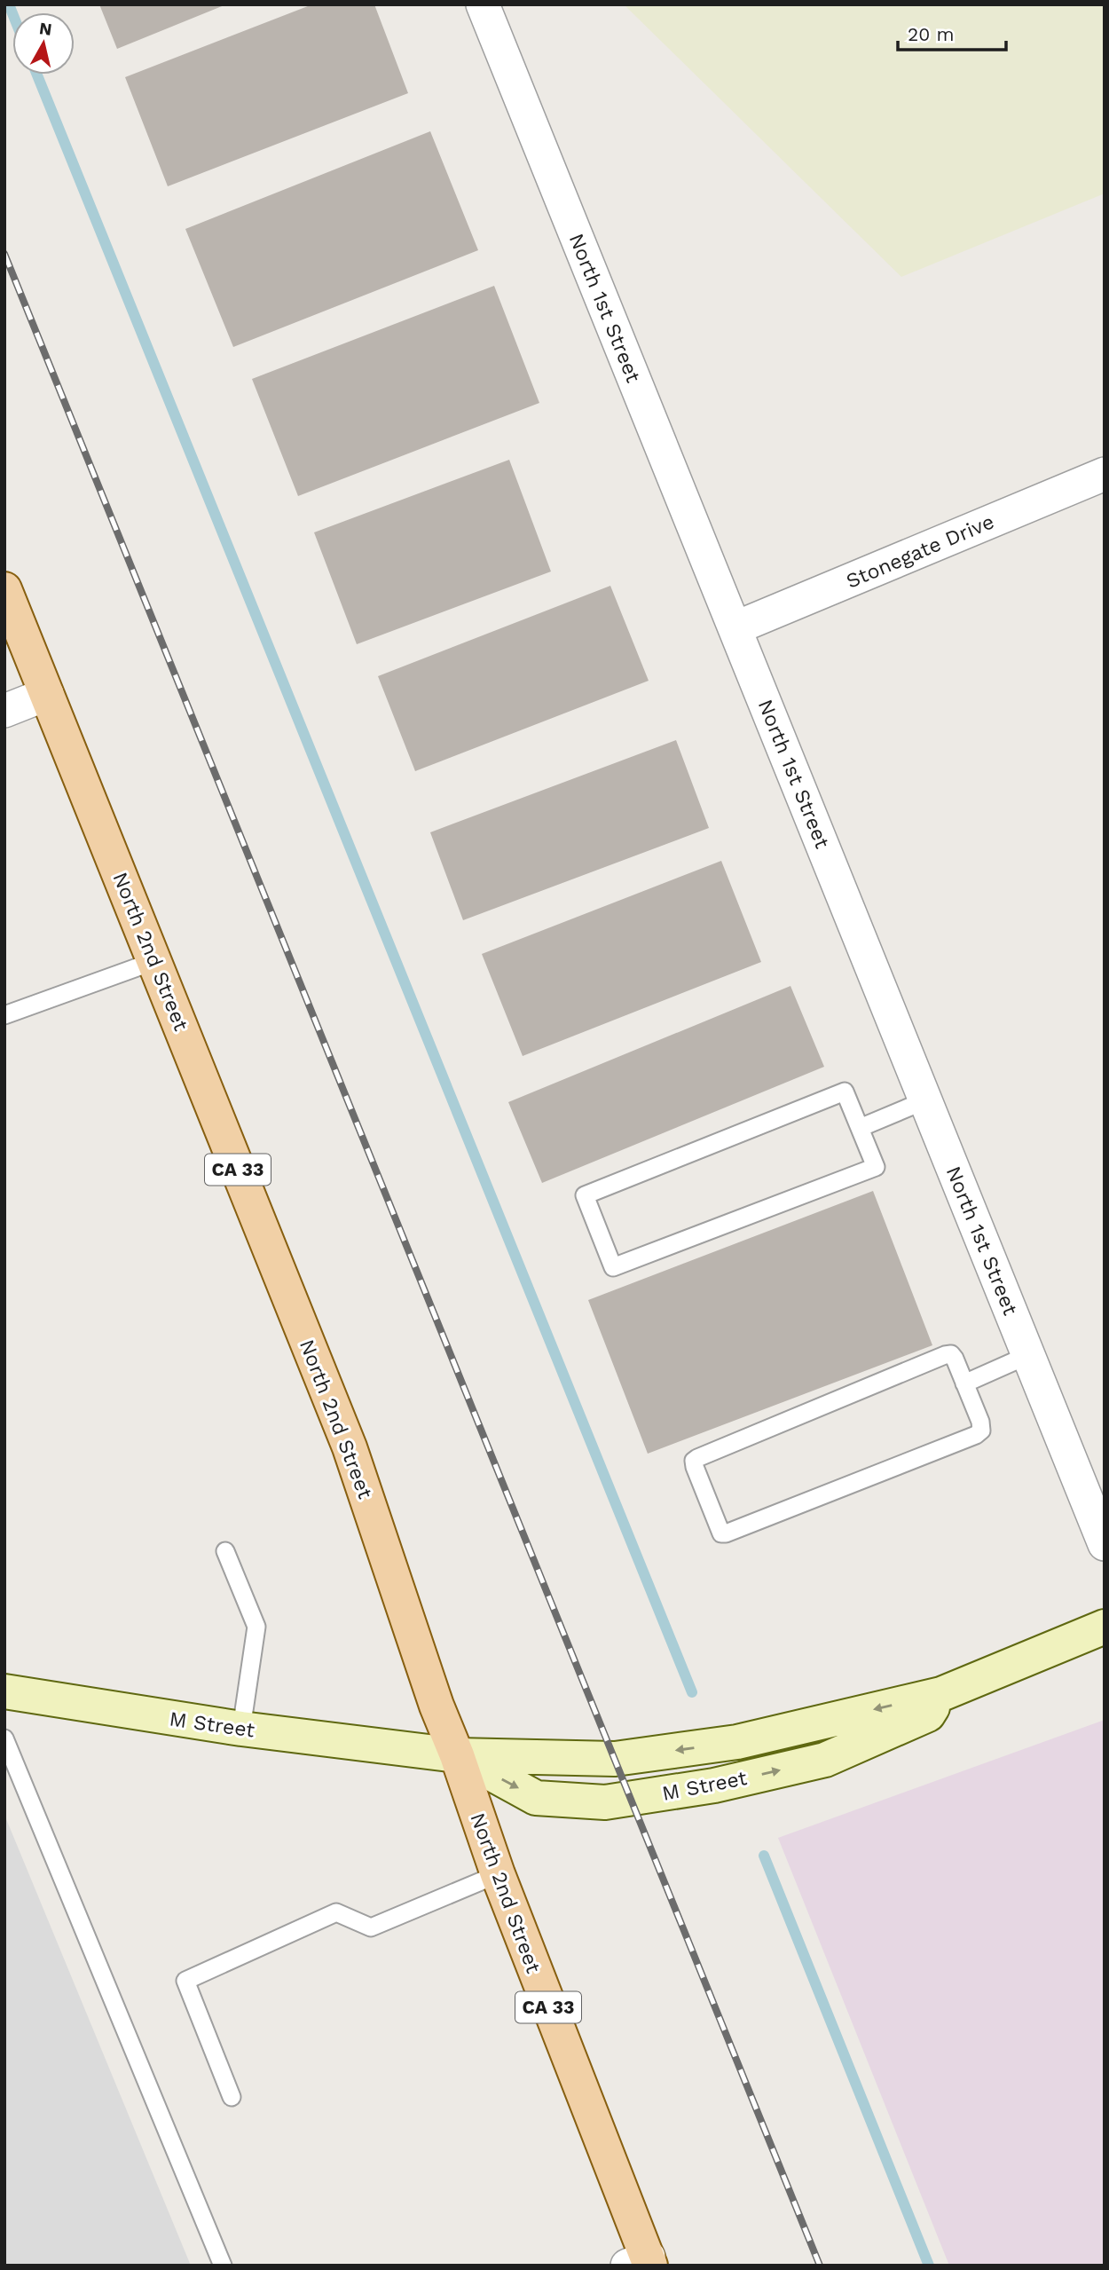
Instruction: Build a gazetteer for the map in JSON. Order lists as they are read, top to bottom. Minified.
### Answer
{"streets":{"main road":["North 2nd Street","CA 33"],"street":["North 1st Street","Stonegate Drive","M Street"]},"crossings":[["North 1st Street","Stonegate Drive"],["North 2nd Street","M Street"]],"scale_bar":"20 m","north":"top"}
